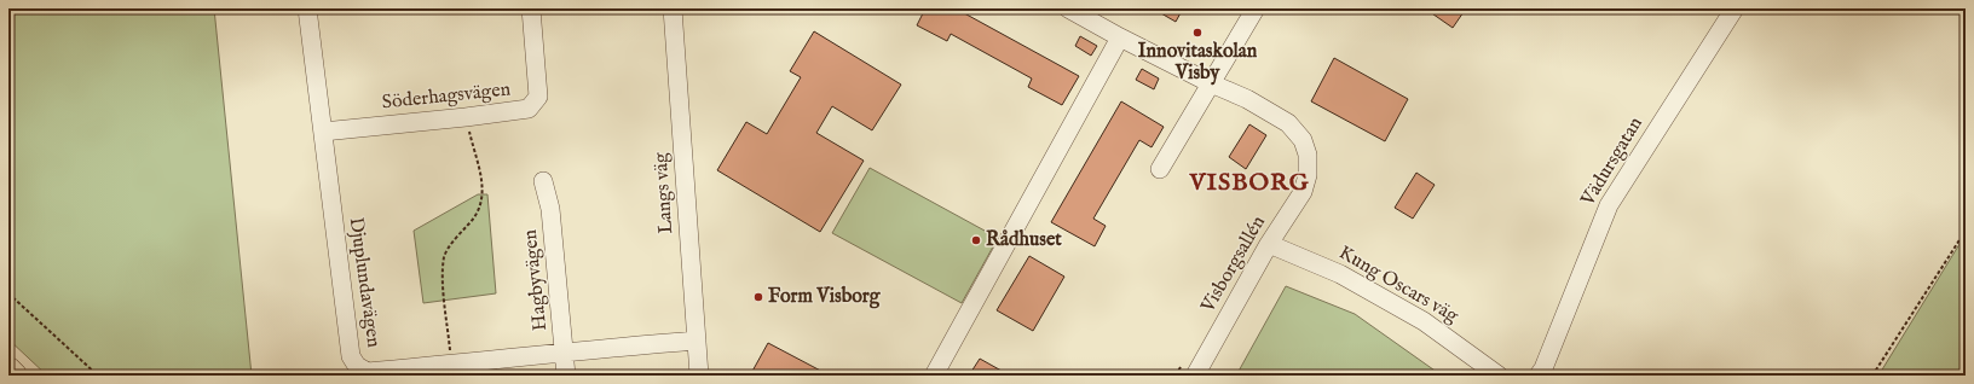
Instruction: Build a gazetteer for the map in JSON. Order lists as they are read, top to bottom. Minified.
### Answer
{"streets":{"street":["Söderhagsvägen","Vädursgatan","Langs väg","Visborgsallén","Hagbyvägen","Djuplundavägen","Kung Oscars väg"]},"crossings":[["Söderhagsvägen","Djuplundavägen"],["Langs väg","Djuplundavägen"],["Visborgsallén","Kung Oscars väg"],["Hagbyvägen","Djuplundavägen"]],"districts":["VISBORG"],"places":["Innovitaskolan Visby","Rådhuset","Form Visborg"]}
